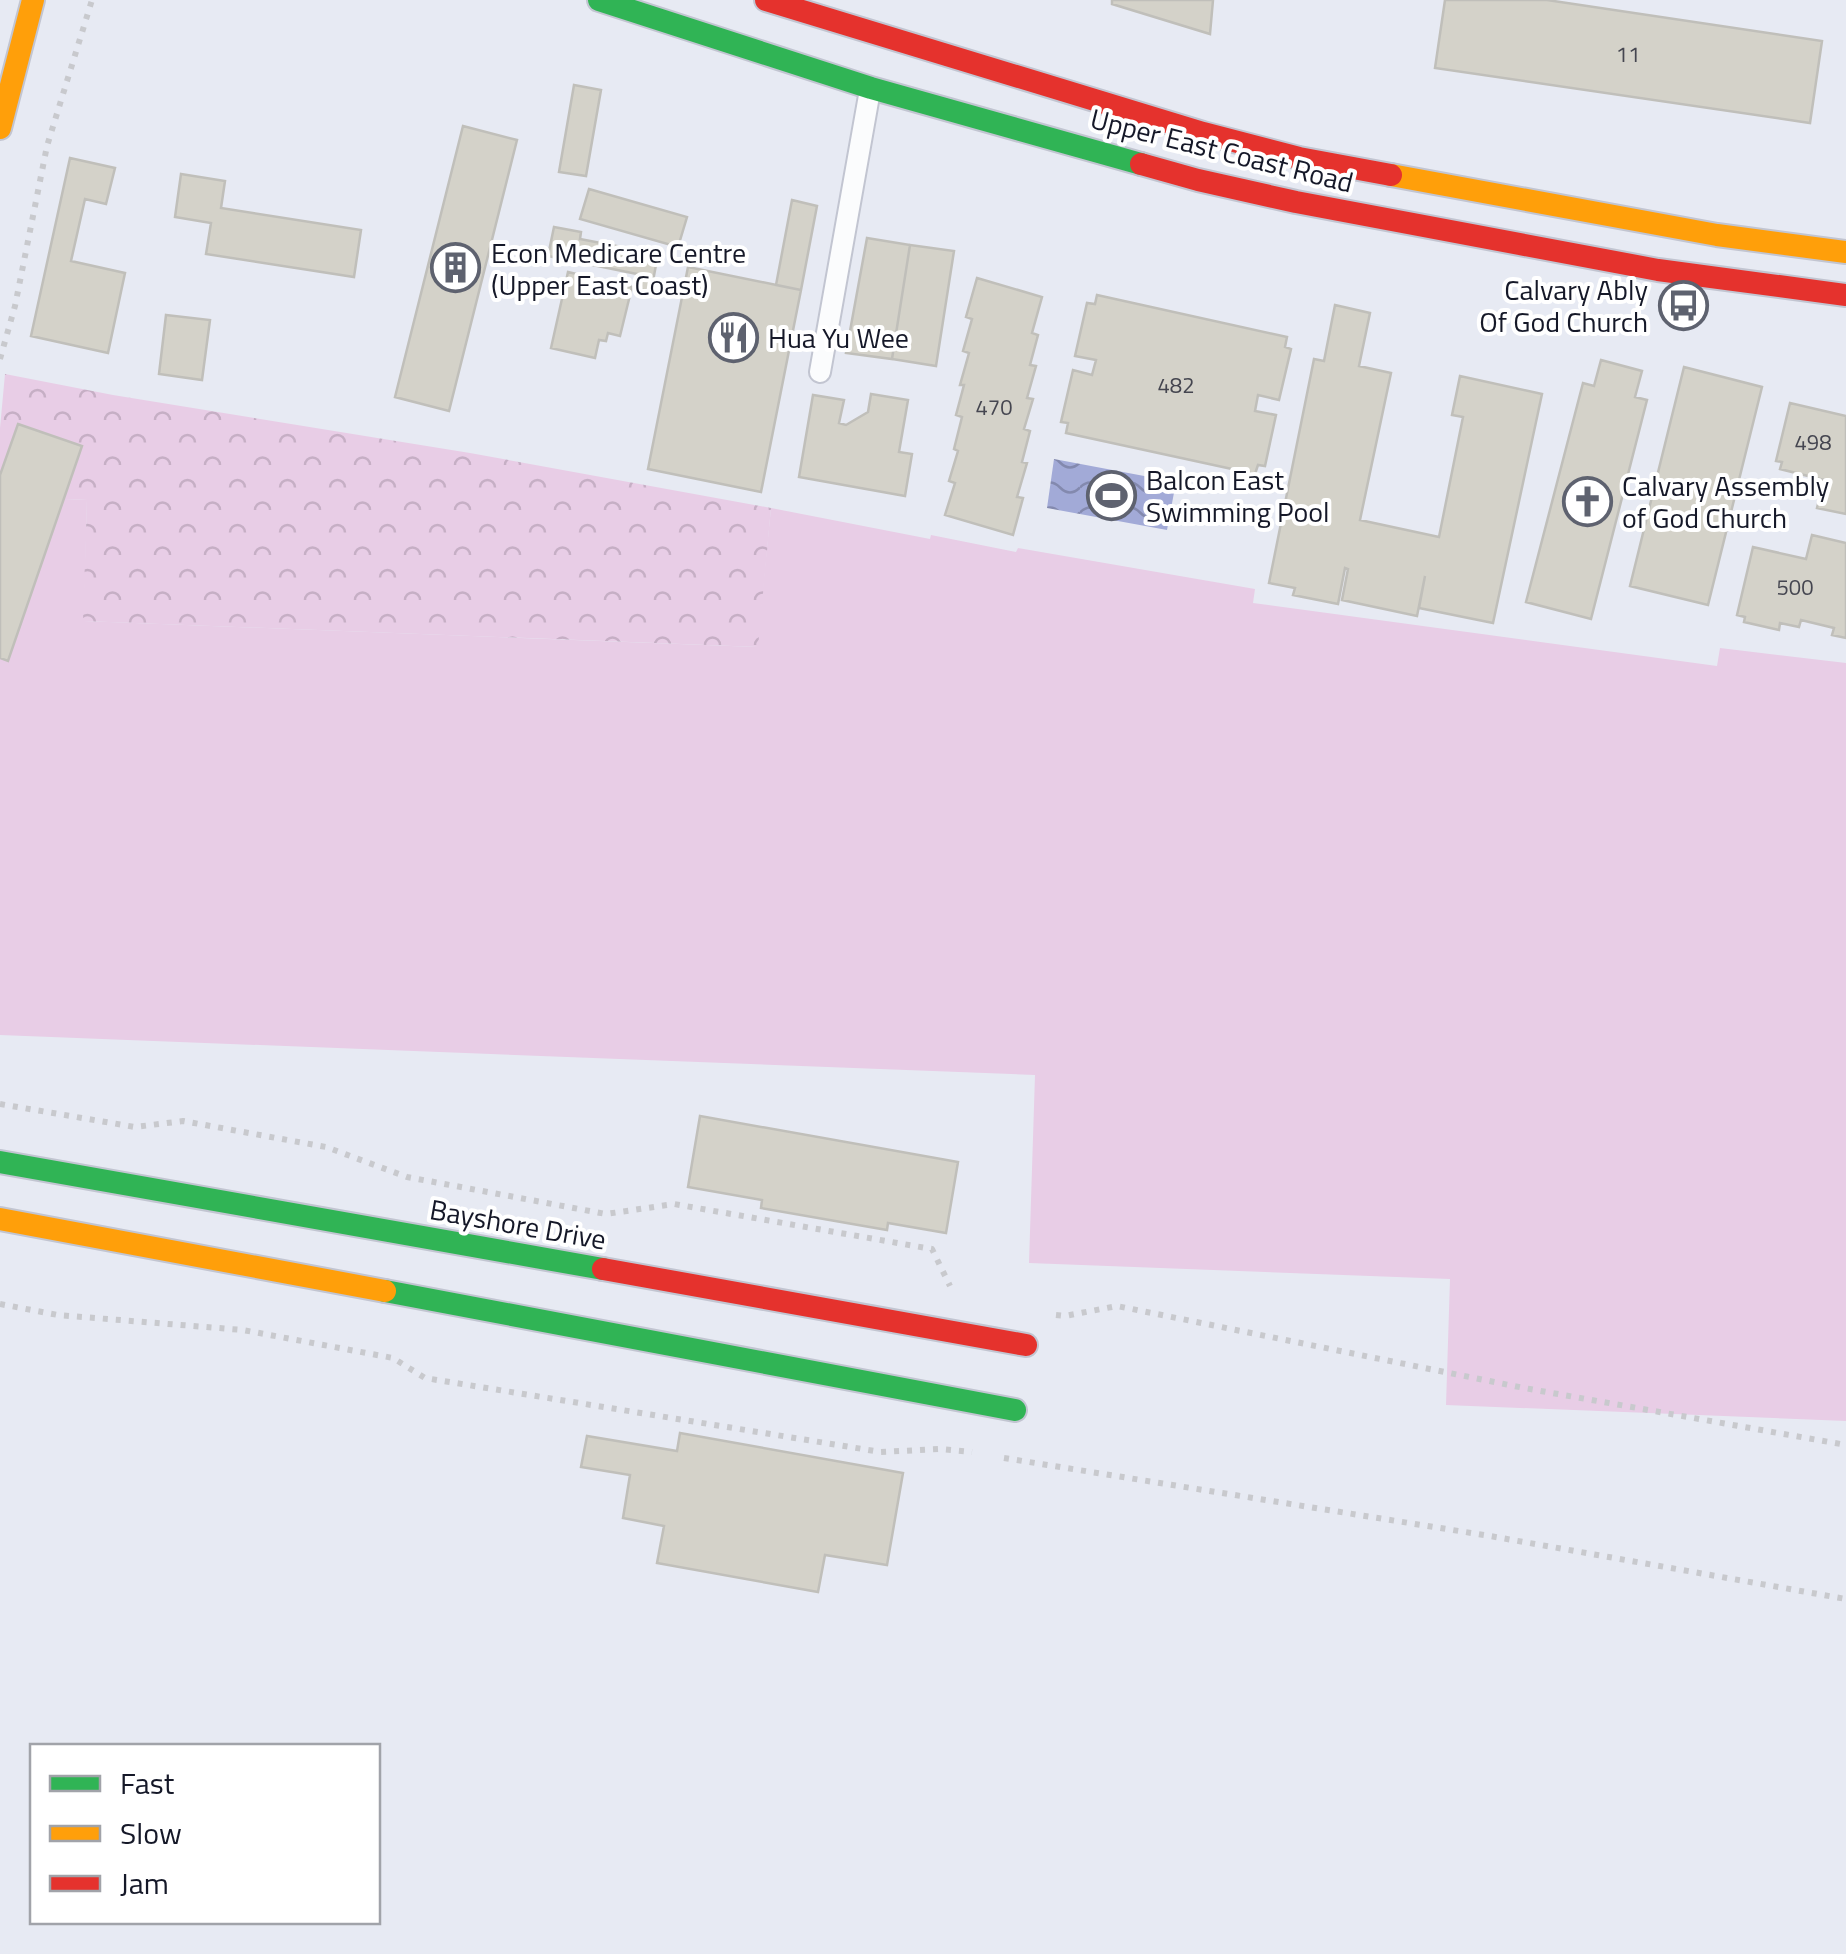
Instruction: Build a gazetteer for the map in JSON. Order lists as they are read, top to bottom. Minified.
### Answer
{"streets":{"main road":["Upper East Coast Road","Bayshore Drive"]},"places":{"building":["Econ Medicare Centre (Upper East Coast)"],"bus stop":["Calvary Ably Of God Church"],"restaurant":["Hua Yu Wee"],"sports":["Balcon East Swimming Pool"],"church":["Calvary Assembly of God Church"]},"house_numbers":["11","482","470","498","500"],"legend":["Fast","Slow","Jam"]}
